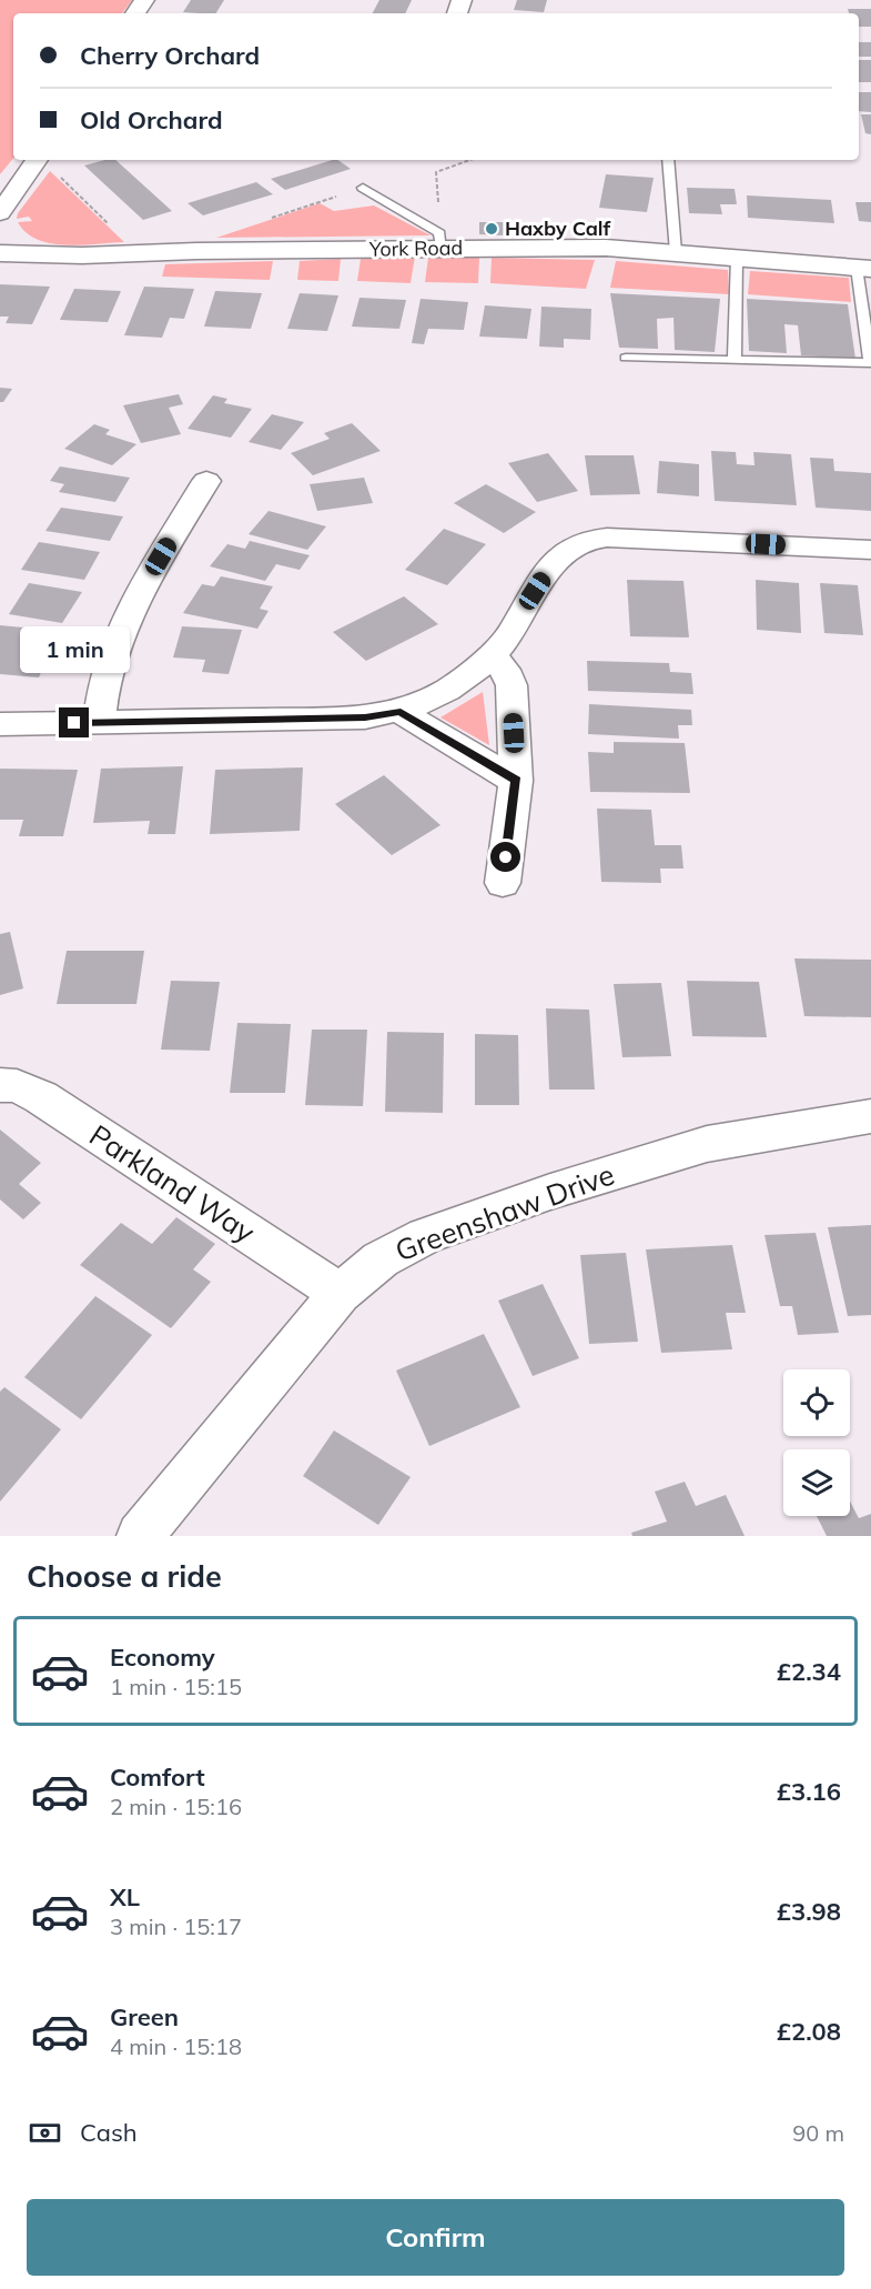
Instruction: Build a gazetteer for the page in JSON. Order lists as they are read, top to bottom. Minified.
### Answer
{"streets":{"street":["York Road","Parkland Way","Greenshaw Drive"]},"crossings":[["Parkland Way","Greenshaw Drive"]],"places":["Haxby Calf"],"page":{"banner":["Cherry Orchard","Old Orchard"],"bubble":"1 min","heading":"Choose a ride","list":[{"name":"Economy","note":"1 min · 15:15","value":"£2.34"},{"name":"Comfort","note":"2 min · 15:16","value":"£3.16"},{"name":"XL","note":"3 min · 15:17","value":"£3.98"},{"name":"Green","note":"4 min · 15:18","value":"£2.08"}],"pay":["Cash","90 m"],"buttons":"Confirm"}}
